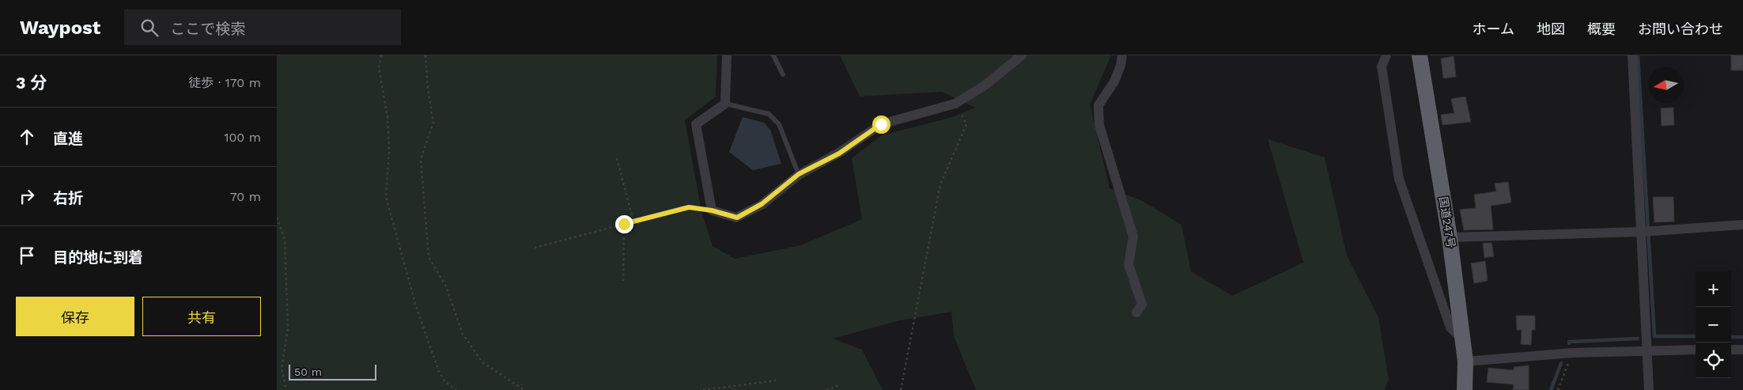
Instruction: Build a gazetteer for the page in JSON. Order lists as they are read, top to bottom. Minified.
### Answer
{"streets":{"highway":["国道247号"]},"scale_bar":"50 m","north":"left","page":{"header":"Waypost","search":"ここで検索","nav":["ホーム","地図","概要","お問い合わせ"],"heading":["3 分","徒歩 · 170 m"],"list":[["直進","100 m"],["右折","70 m"],"目的地に到着"],"map_buttons":["+","−"],"buttons":["保存","共有"],"scale":"50 m"}}
